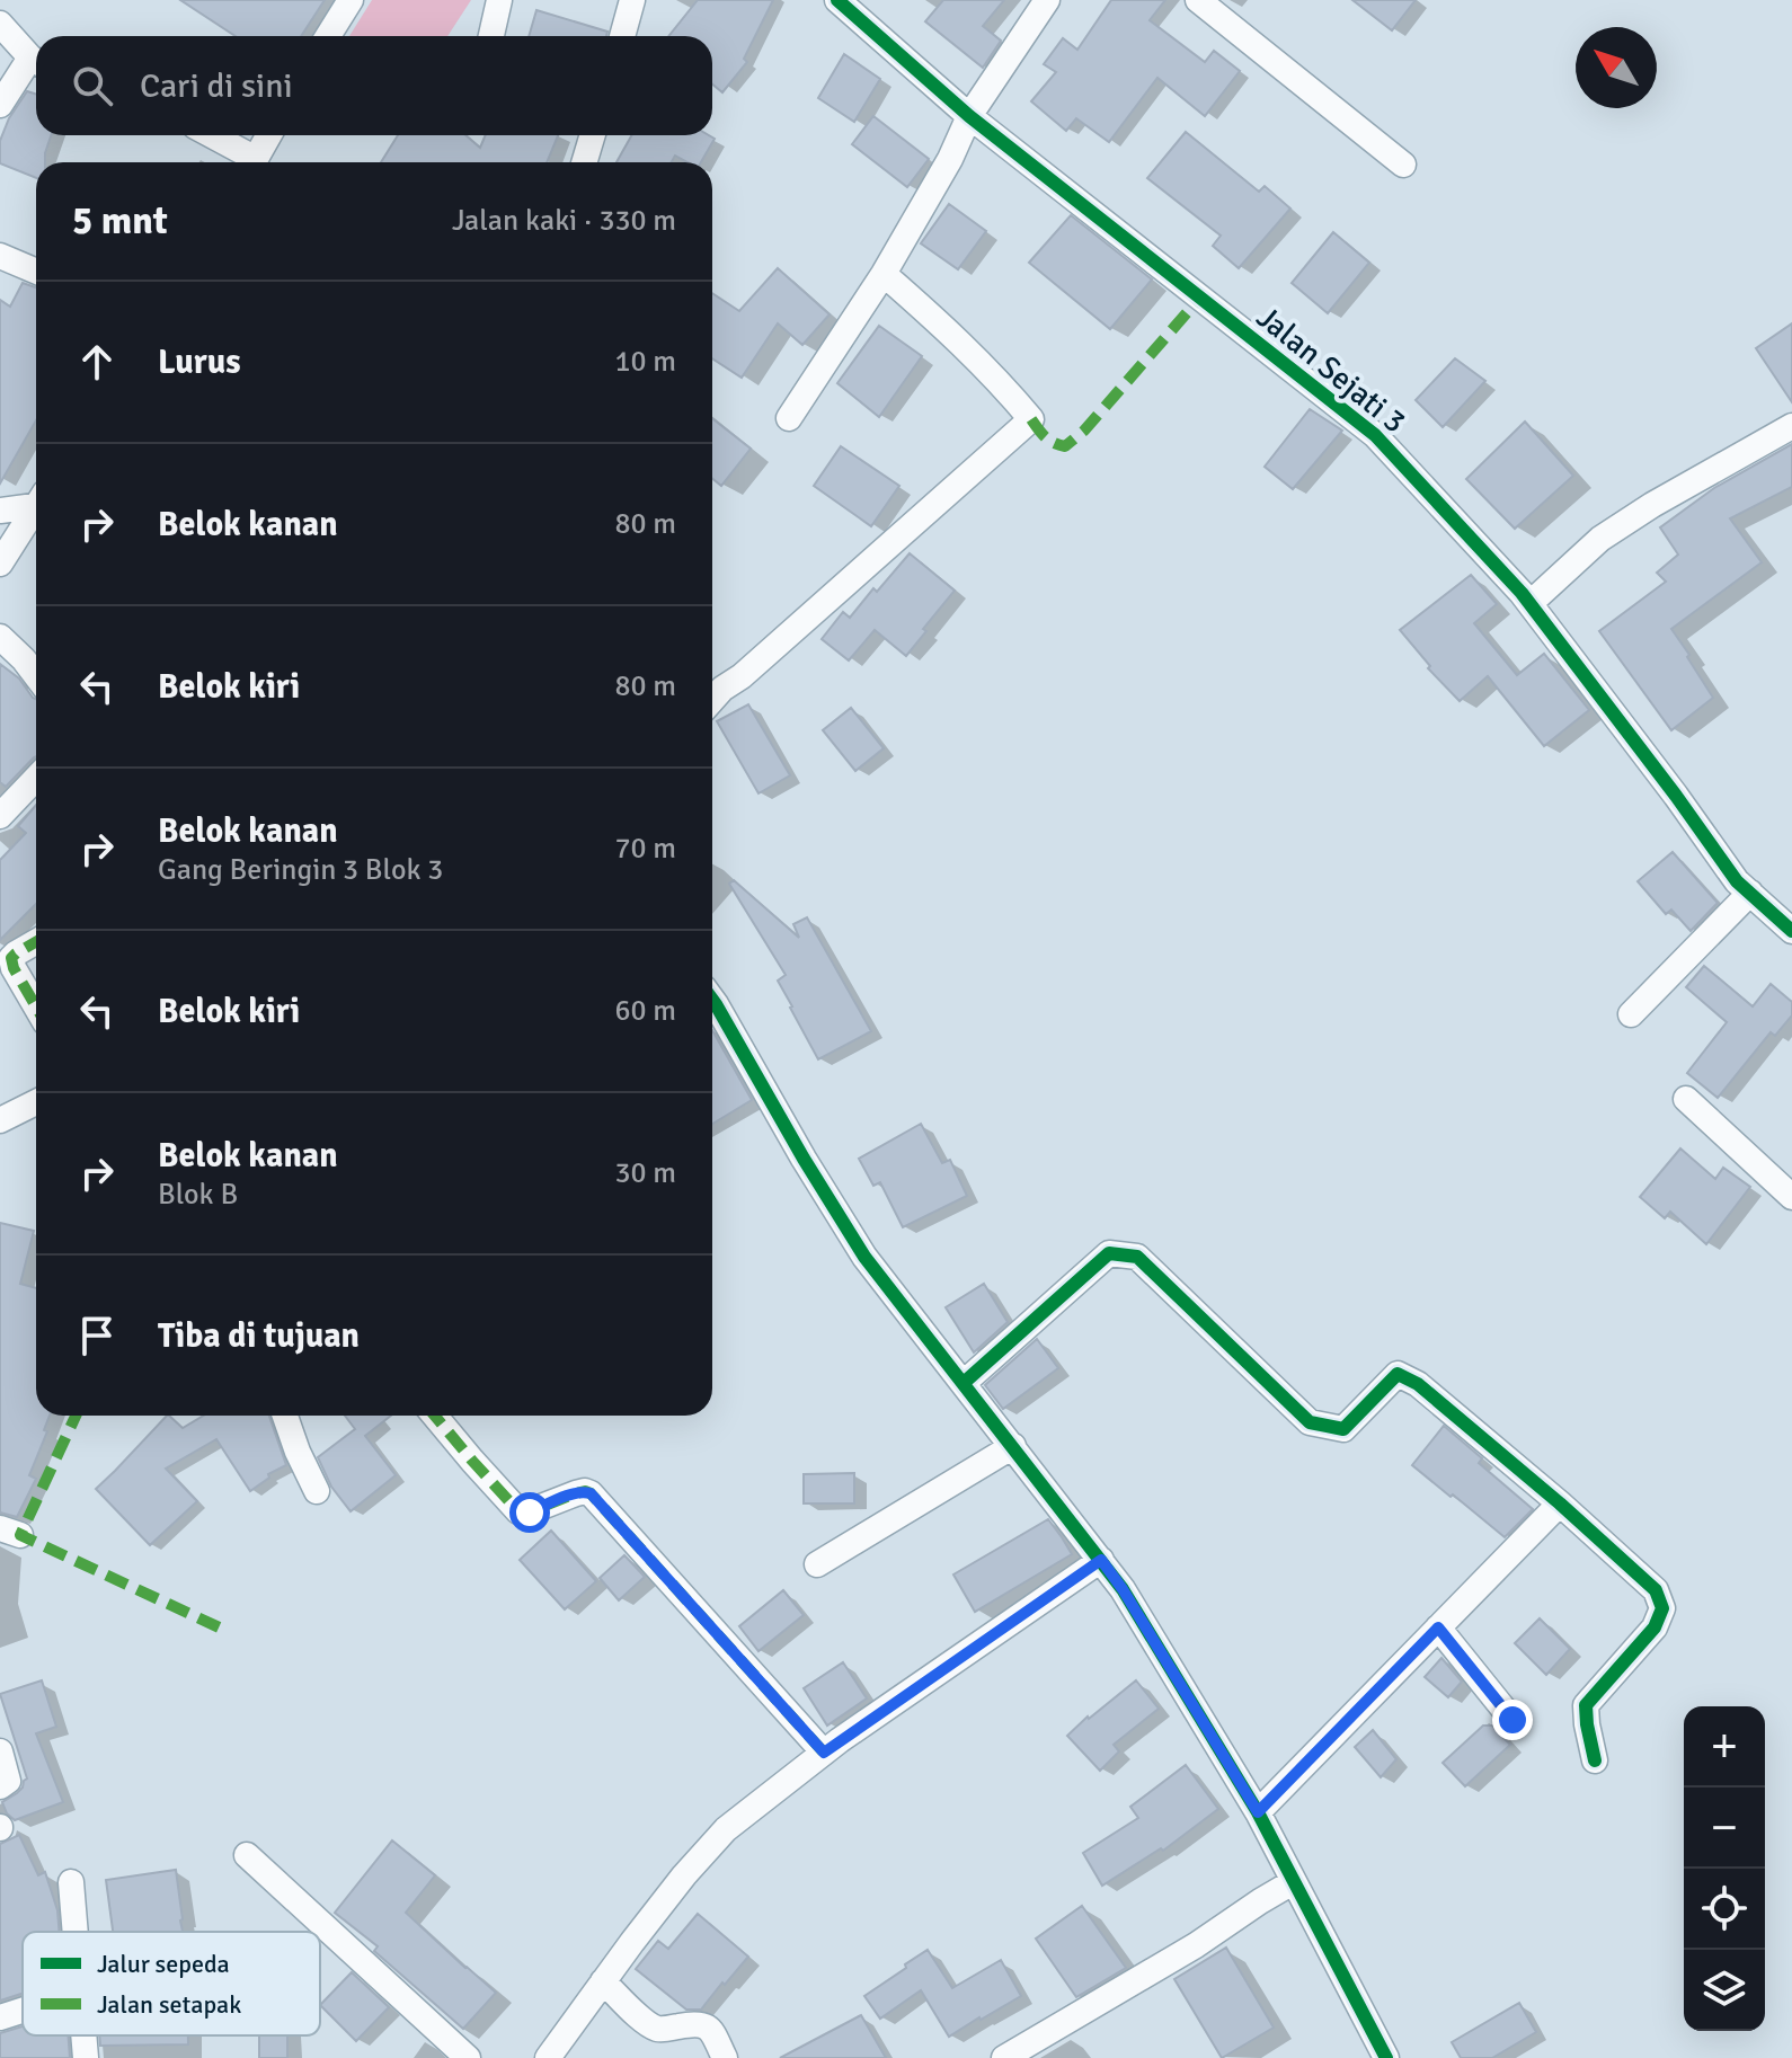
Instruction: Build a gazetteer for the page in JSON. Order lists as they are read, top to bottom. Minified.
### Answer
{"streets":{"street":["Jalan Sejati 3"]},"legend":["Jalur sepeda","Jalan setapak"],"north":"top left","page":{"search":"Cari di sini","heading":["5 mnt","Jalan kaki · 330 m"],"list":[["Lurus","10 m"],["Belok kanan","80 m"],["Belok kiri","80 m"],["Belok kanan","Gang Beringin 3 Blok 3","70 m"],["Belok kiri","60 m"],["Belok kanan","Blok B","30 m"],"Tiba di tujuan"],"map_buttons":["+","−"]}}
